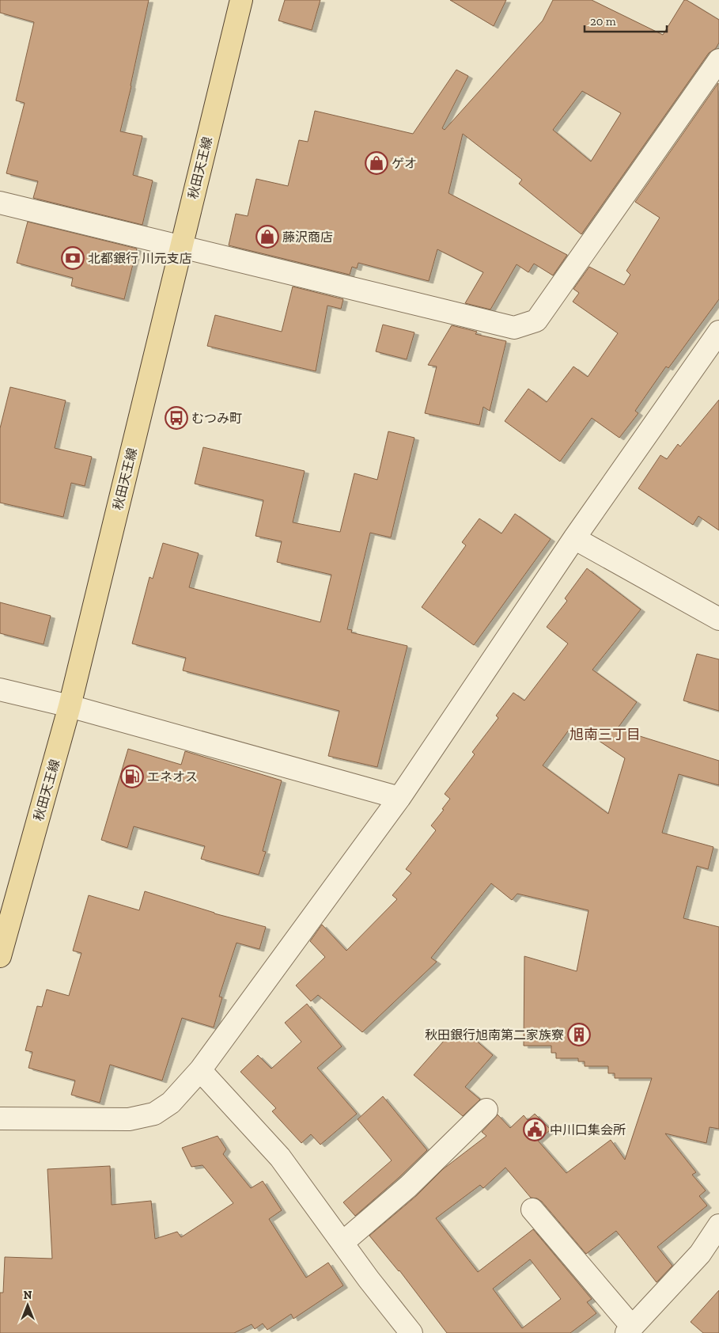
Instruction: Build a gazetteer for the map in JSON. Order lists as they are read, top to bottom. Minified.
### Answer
{"streets":{"main road":["秋田天王線"]},"districts":["旭南三丁目"],"places":{"shop":["ゲオ","藤沢商店"],"bank":["北都銀行 川元支店"],"bus stop":["むつみ町"],"fuel station":["エネオス"],"building":["秋田銀行旭南第二家族寮"],"public building":["中川口集会所"]},"scale_bar":"20 m","north":"top"}
